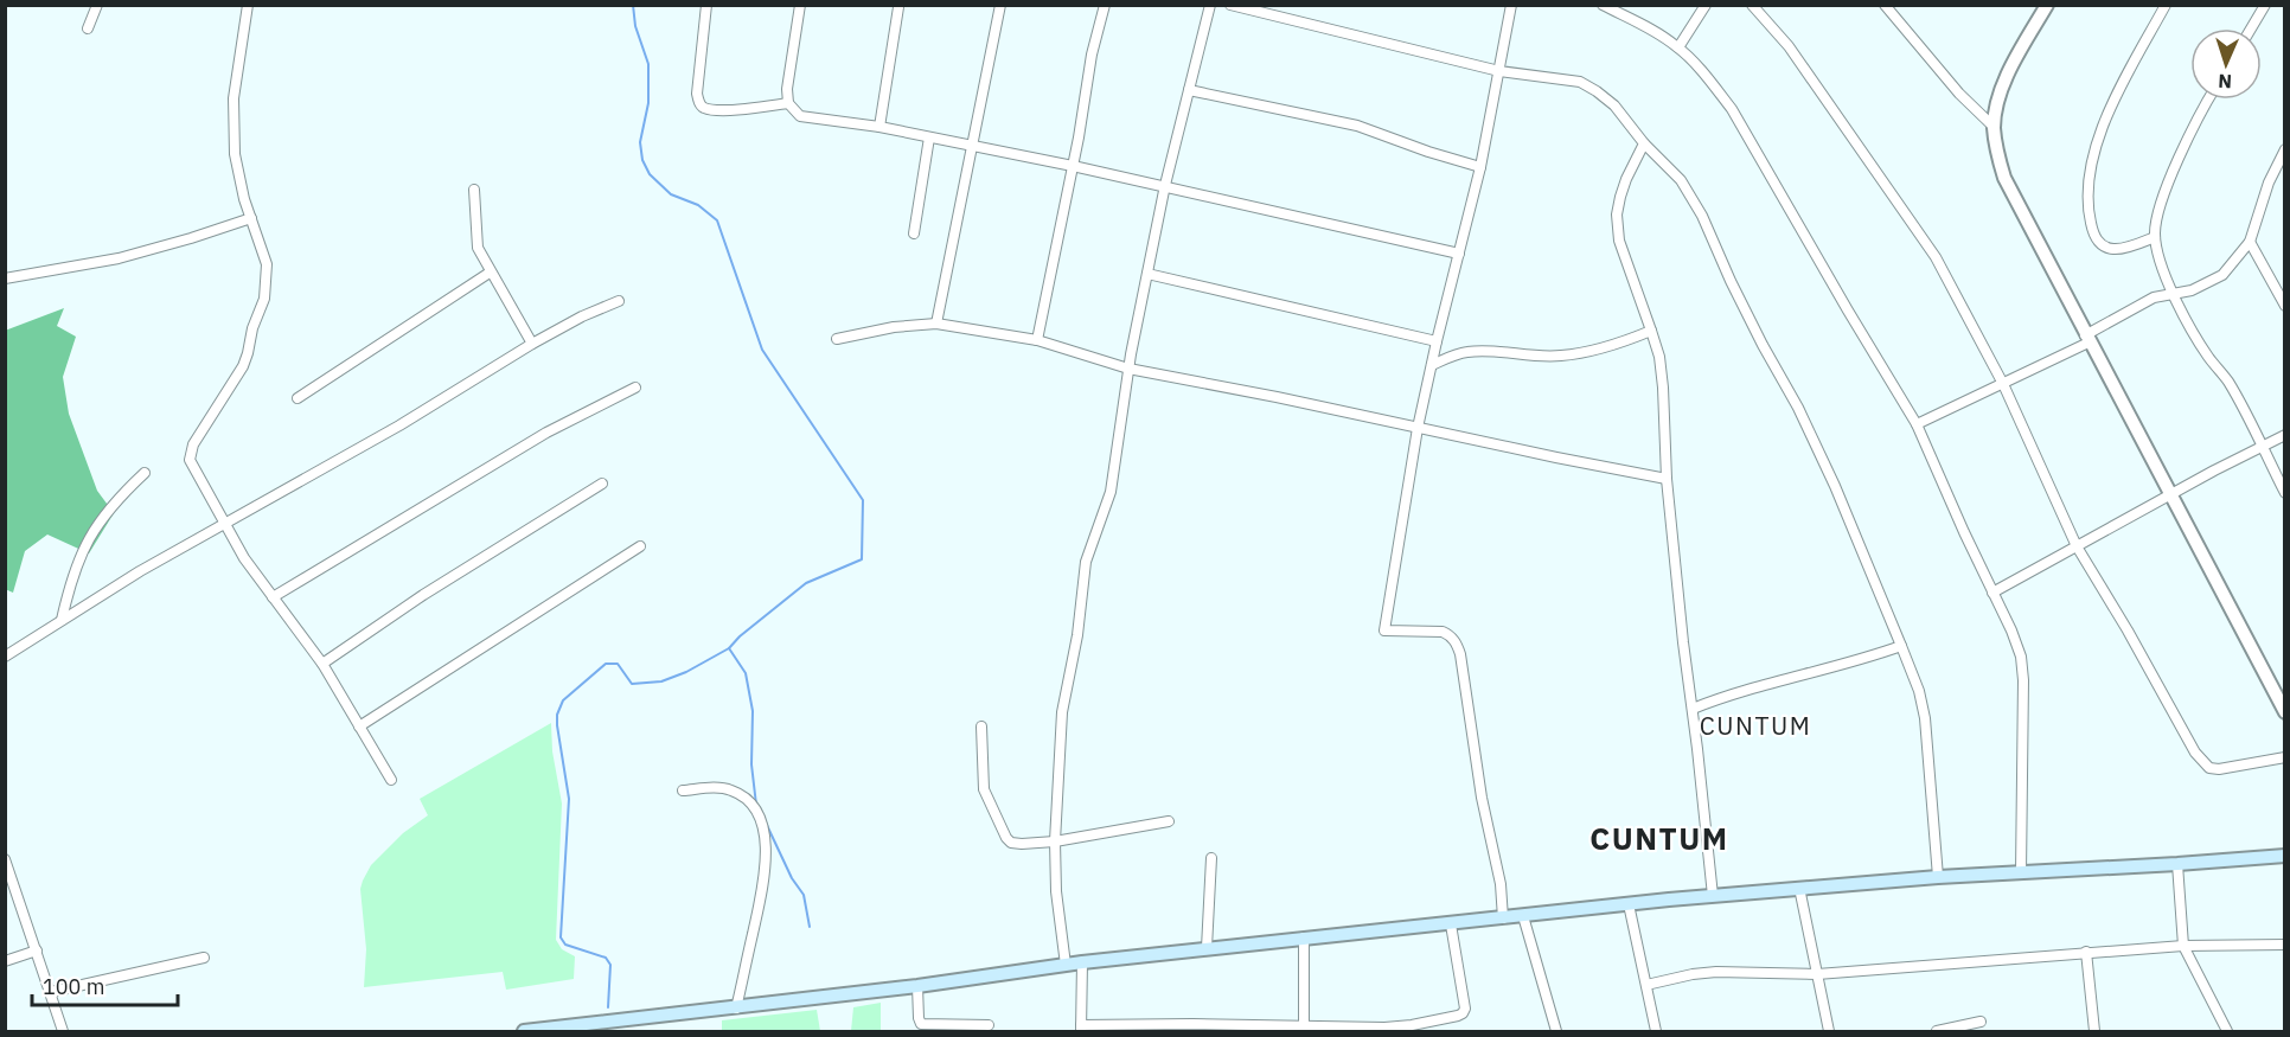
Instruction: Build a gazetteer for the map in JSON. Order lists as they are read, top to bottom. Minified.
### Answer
{"districts":["CUNTUM","CUNTUM"],"scale_bar":"100 m","north":"bottom"}
